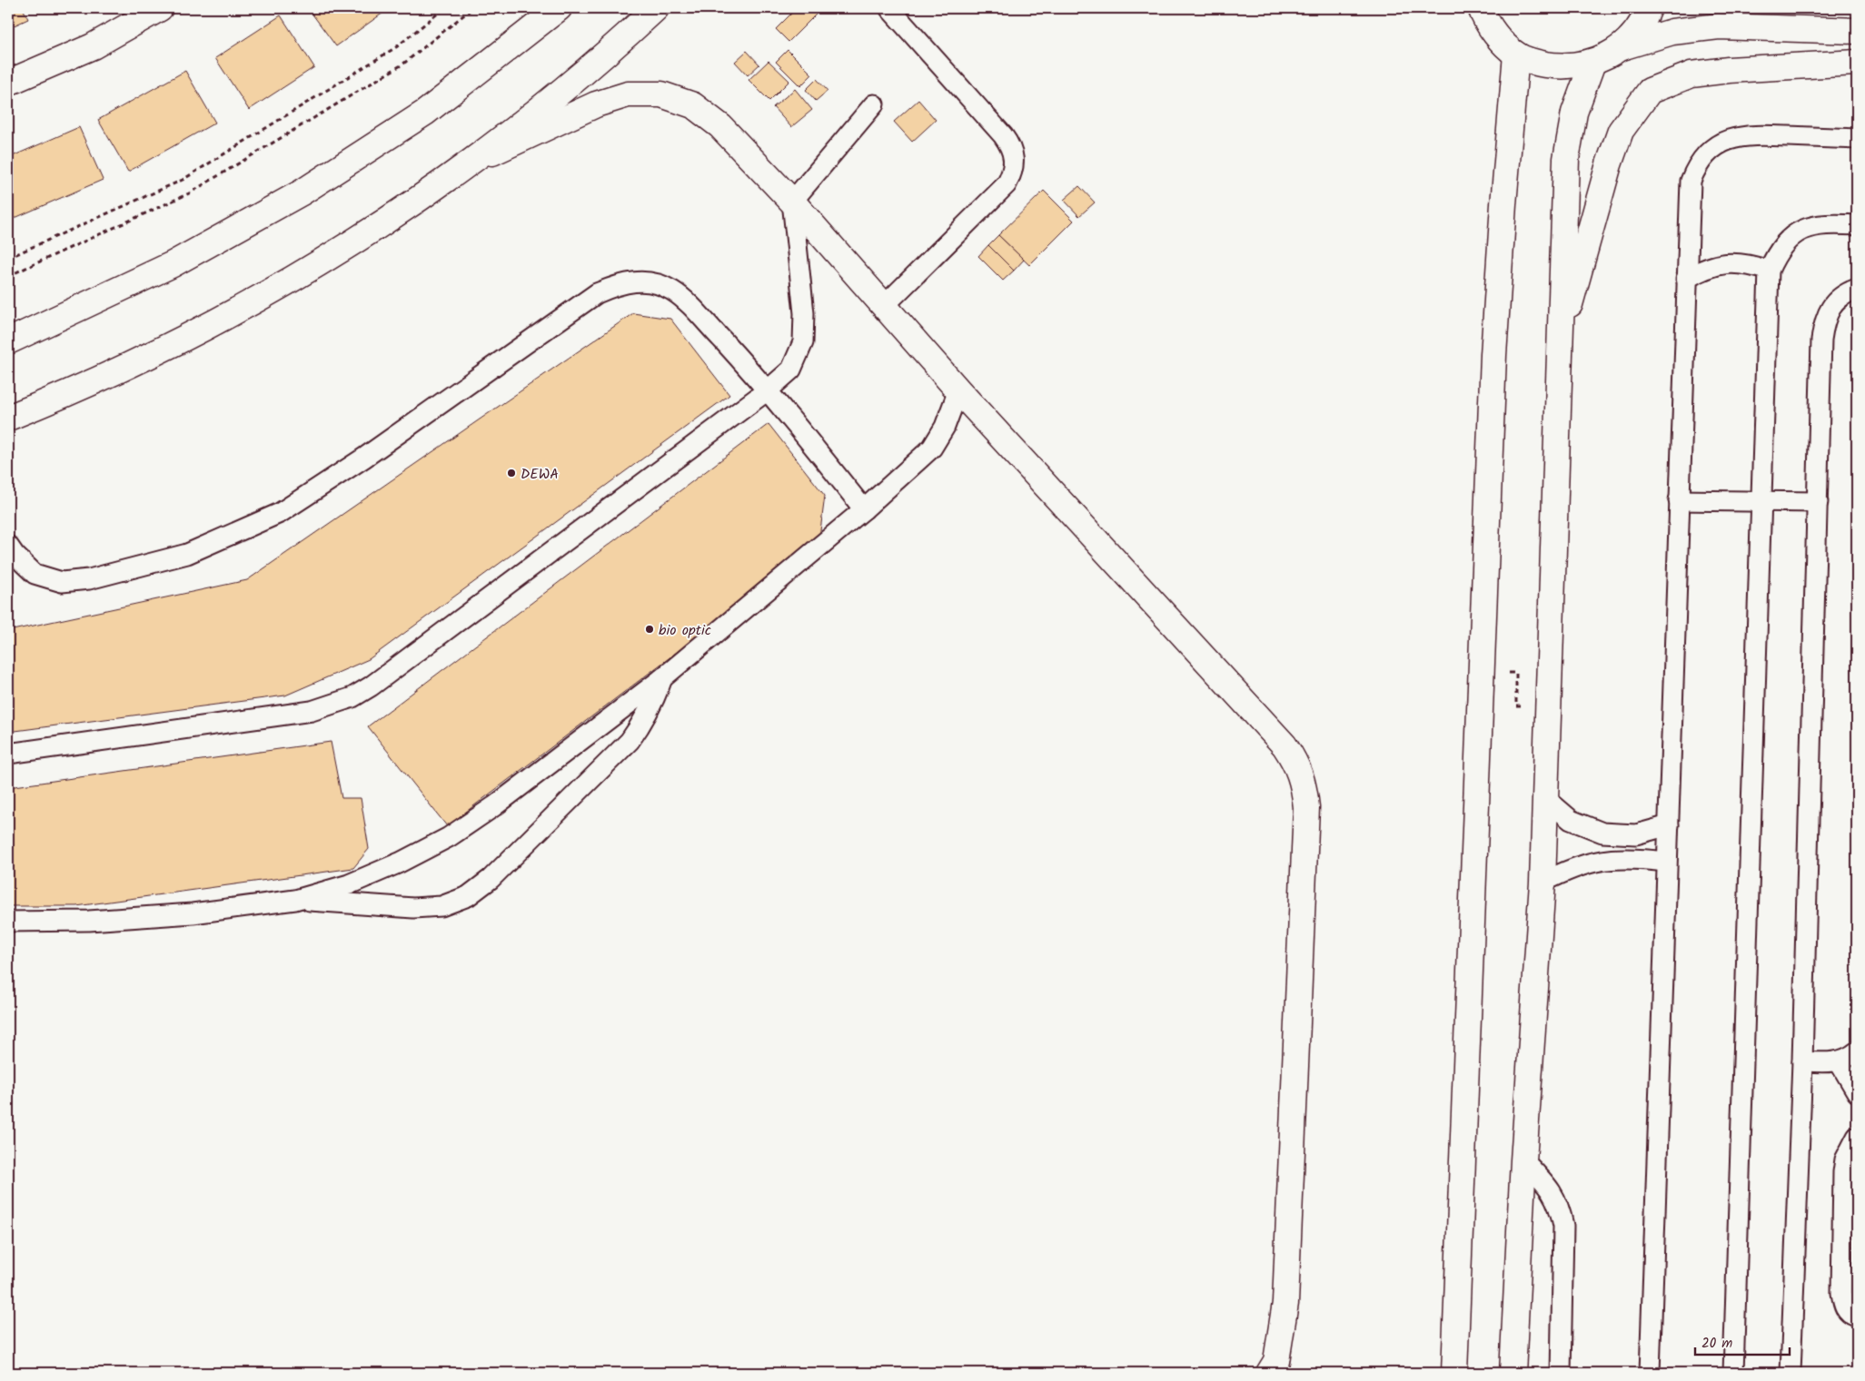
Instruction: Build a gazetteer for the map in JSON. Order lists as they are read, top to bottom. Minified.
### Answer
{"places":["DEWA","bio optic"],"scale_bar":"20 m"}
